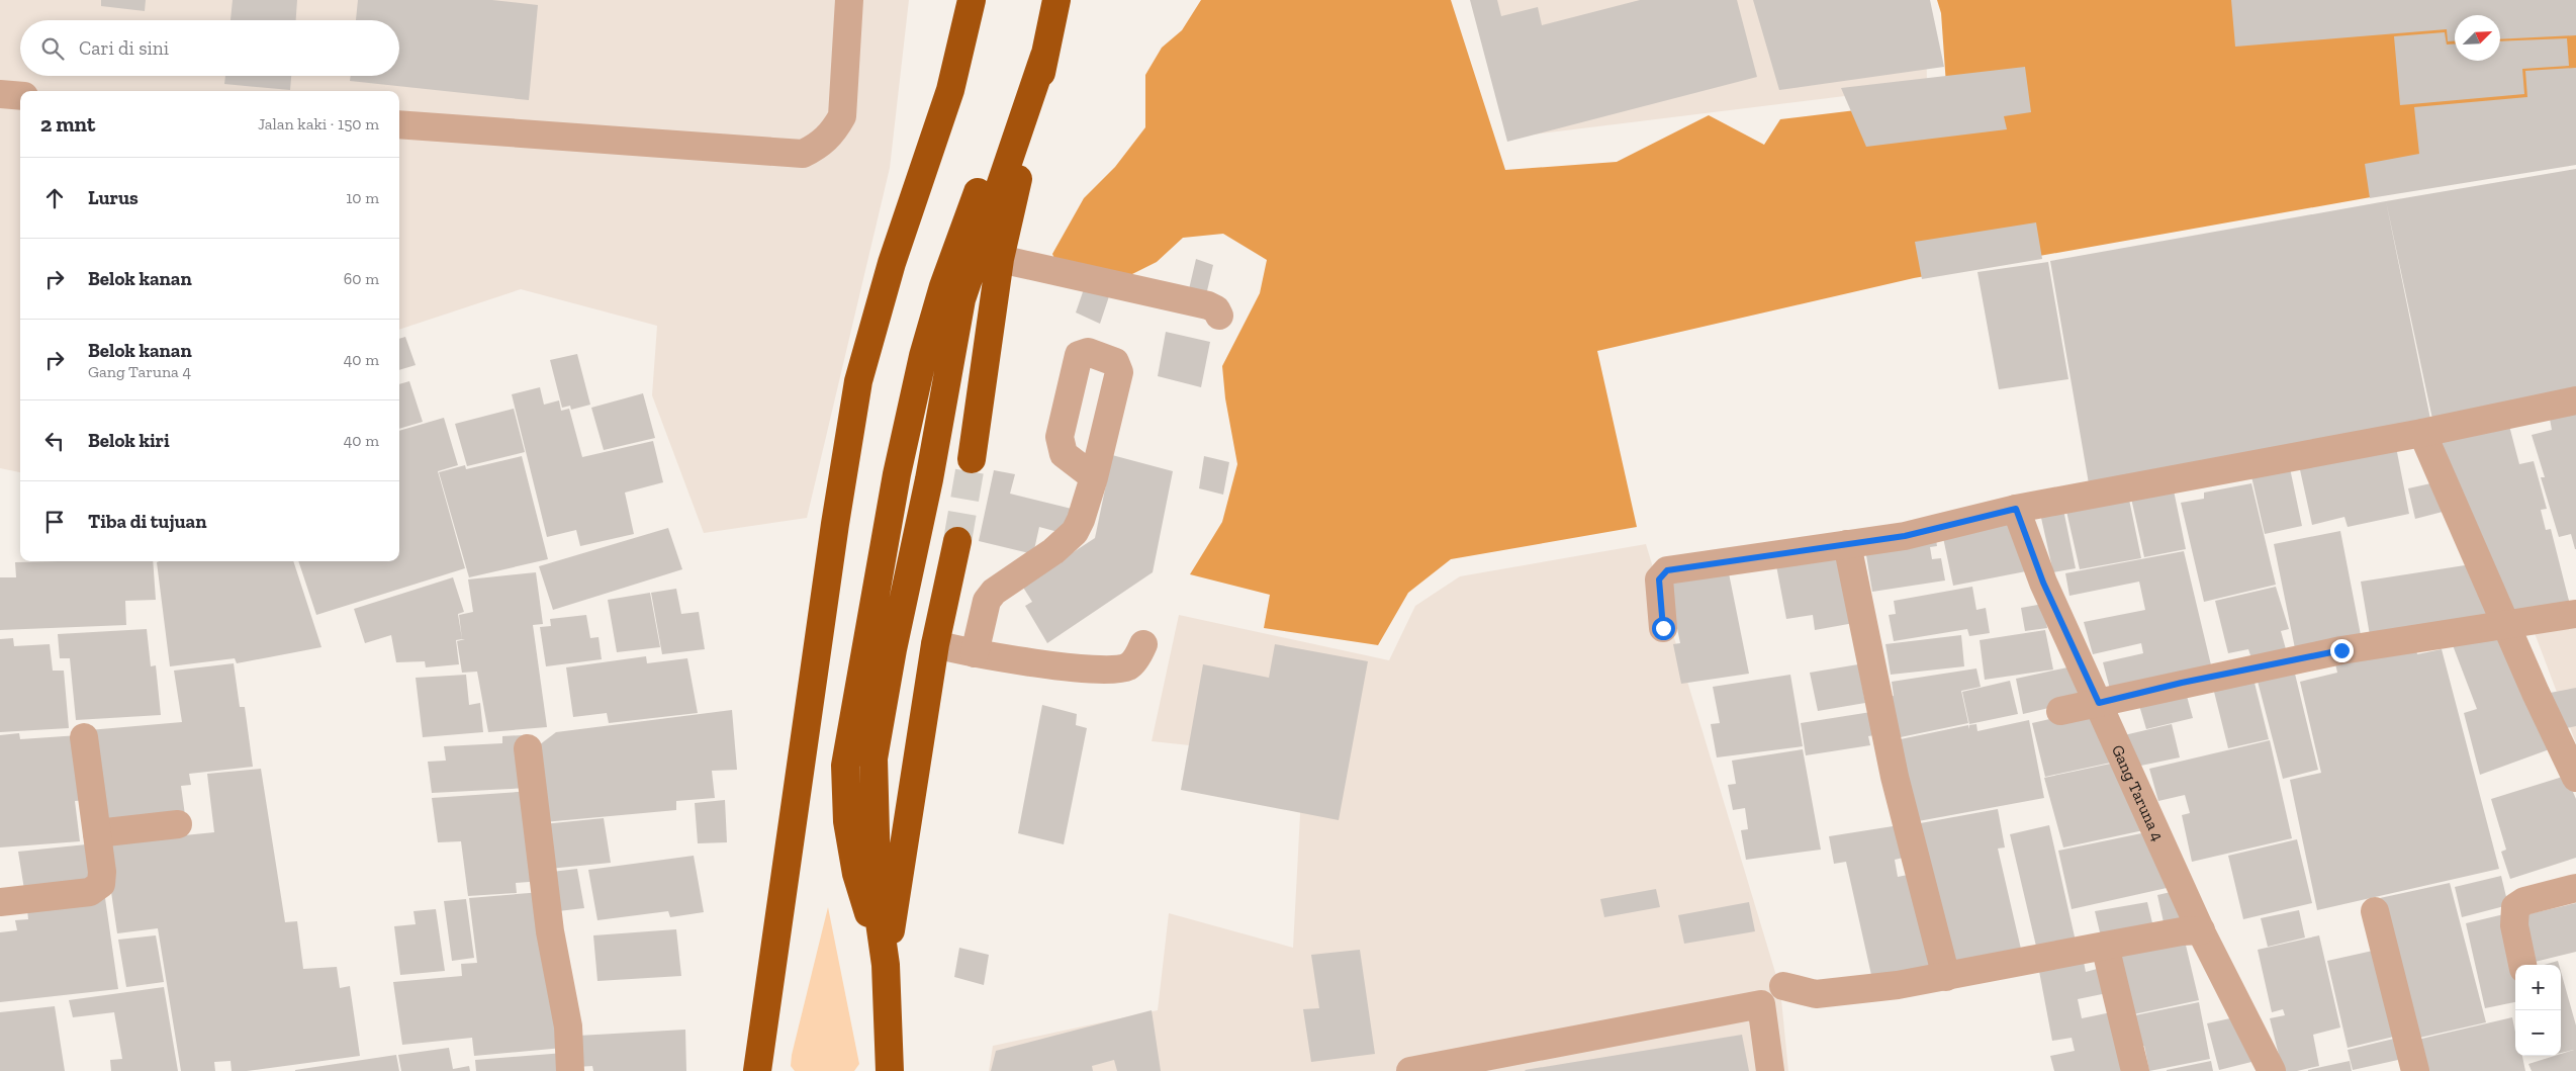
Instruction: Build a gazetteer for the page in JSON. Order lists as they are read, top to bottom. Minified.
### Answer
{"streets":{"street":["Gang Taruna 4"]},"north":"top right","page":{"search":"Cari di sini","heading":["2 mnt","Jalan kaki · 150 m"],"list":[["Lurus","10 m"],["Belok kanan","60 m"],["Belok kanan","Gang Taruna 4","40 m"],["Belok kiri","40 m"],"Tiba di tujuan"],"map_buttons":["+","−"]}}
